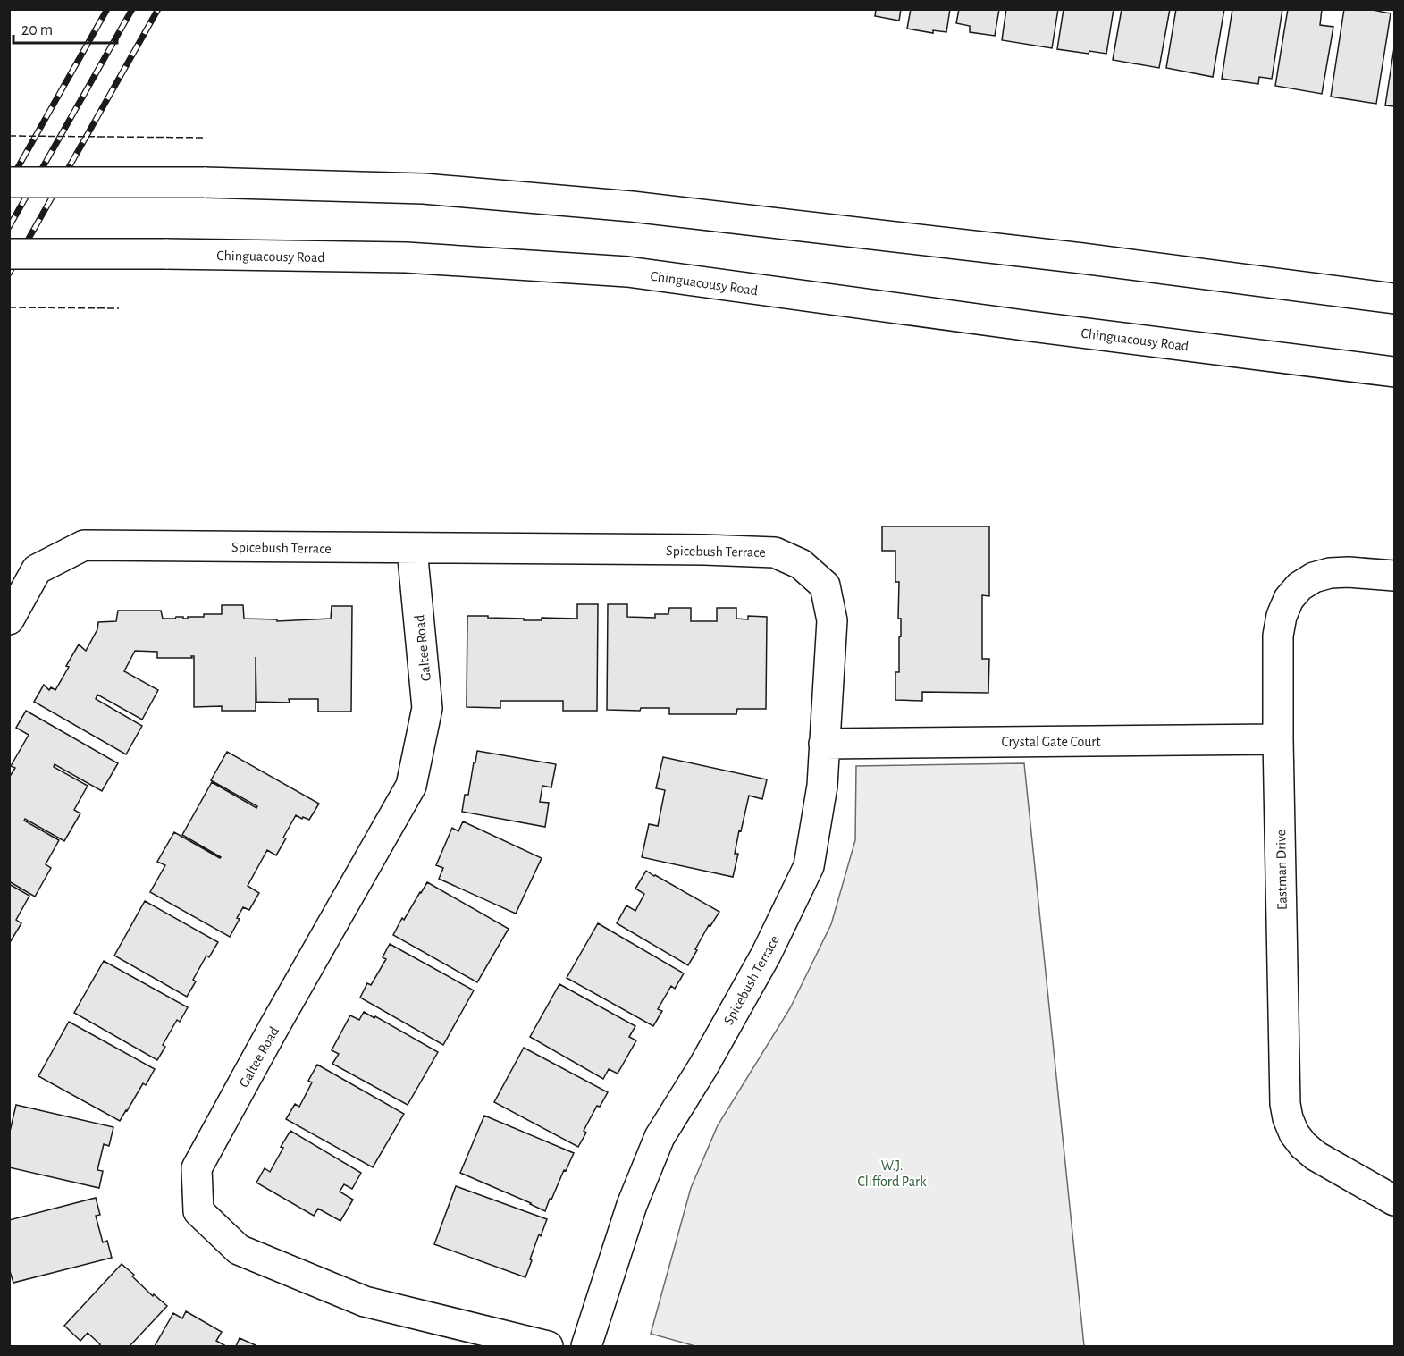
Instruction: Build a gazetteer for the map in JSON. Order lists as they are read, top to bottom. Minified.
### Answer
{"streets":{"street":["Chinguacousy Road","Spicebush Terrace","Galtee Road","Crystal Gate Court","Eastman Drive"]},"crossings":[["Spicebush Terrace","Galtee Road"],["Spicebush Terrace","Crystal Gate Court"],["Crystal Gate Court","Eastman Drive"]],"parks":["W.J. Clifford Park"],"scale_bar":"20 m"}
